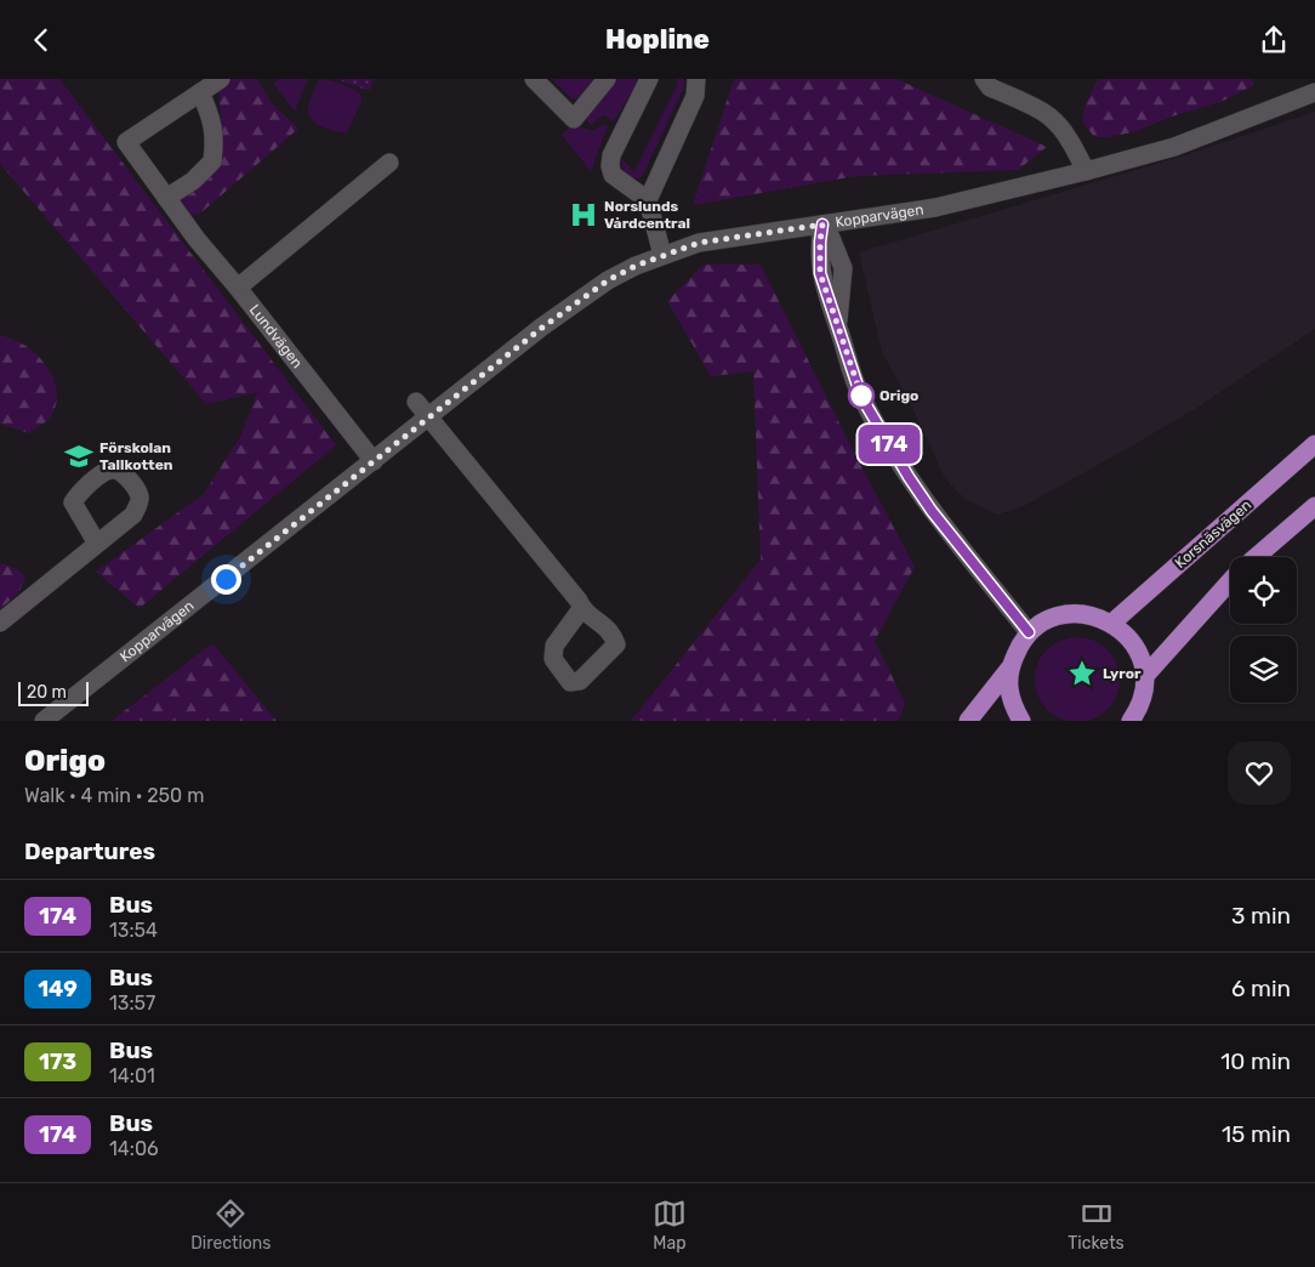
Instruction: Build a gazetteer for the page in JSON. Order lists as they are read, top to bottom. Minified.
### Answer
{"streets":{"main road":["Korsnäsvägen"],"street":["Kopparvägen","Lundvägen"]},"crossings":[["Kopparvägen","Lundvägen"]],"places":{"hospital":["Norslunds Vårdcentral"],"other":["Origo"],"school or university":["Förskolan Tallkotten"],"place":["Lyror"]},"lines":["bus line 174"],"scale_bar":"20 m","page":{"header":"Hopline","on_map":"174","scale":"20 m","heading":[["Origo","Walk · 4 min · 250 m"],"Departures"],"list":[{"mark":"174","name":"Bus","note":"13:54","value":"3 min"},{"mark":"149","name":"Bus","note":"13:57","value":"6 min"},{"mark":"173","name":"Bus","note":"14:01","value":"10 min"},{"mark":"174","name":"Bus","note":"14:06","value":"15 min"}],"tabs":["Directions","Map","Tickets"]}}
